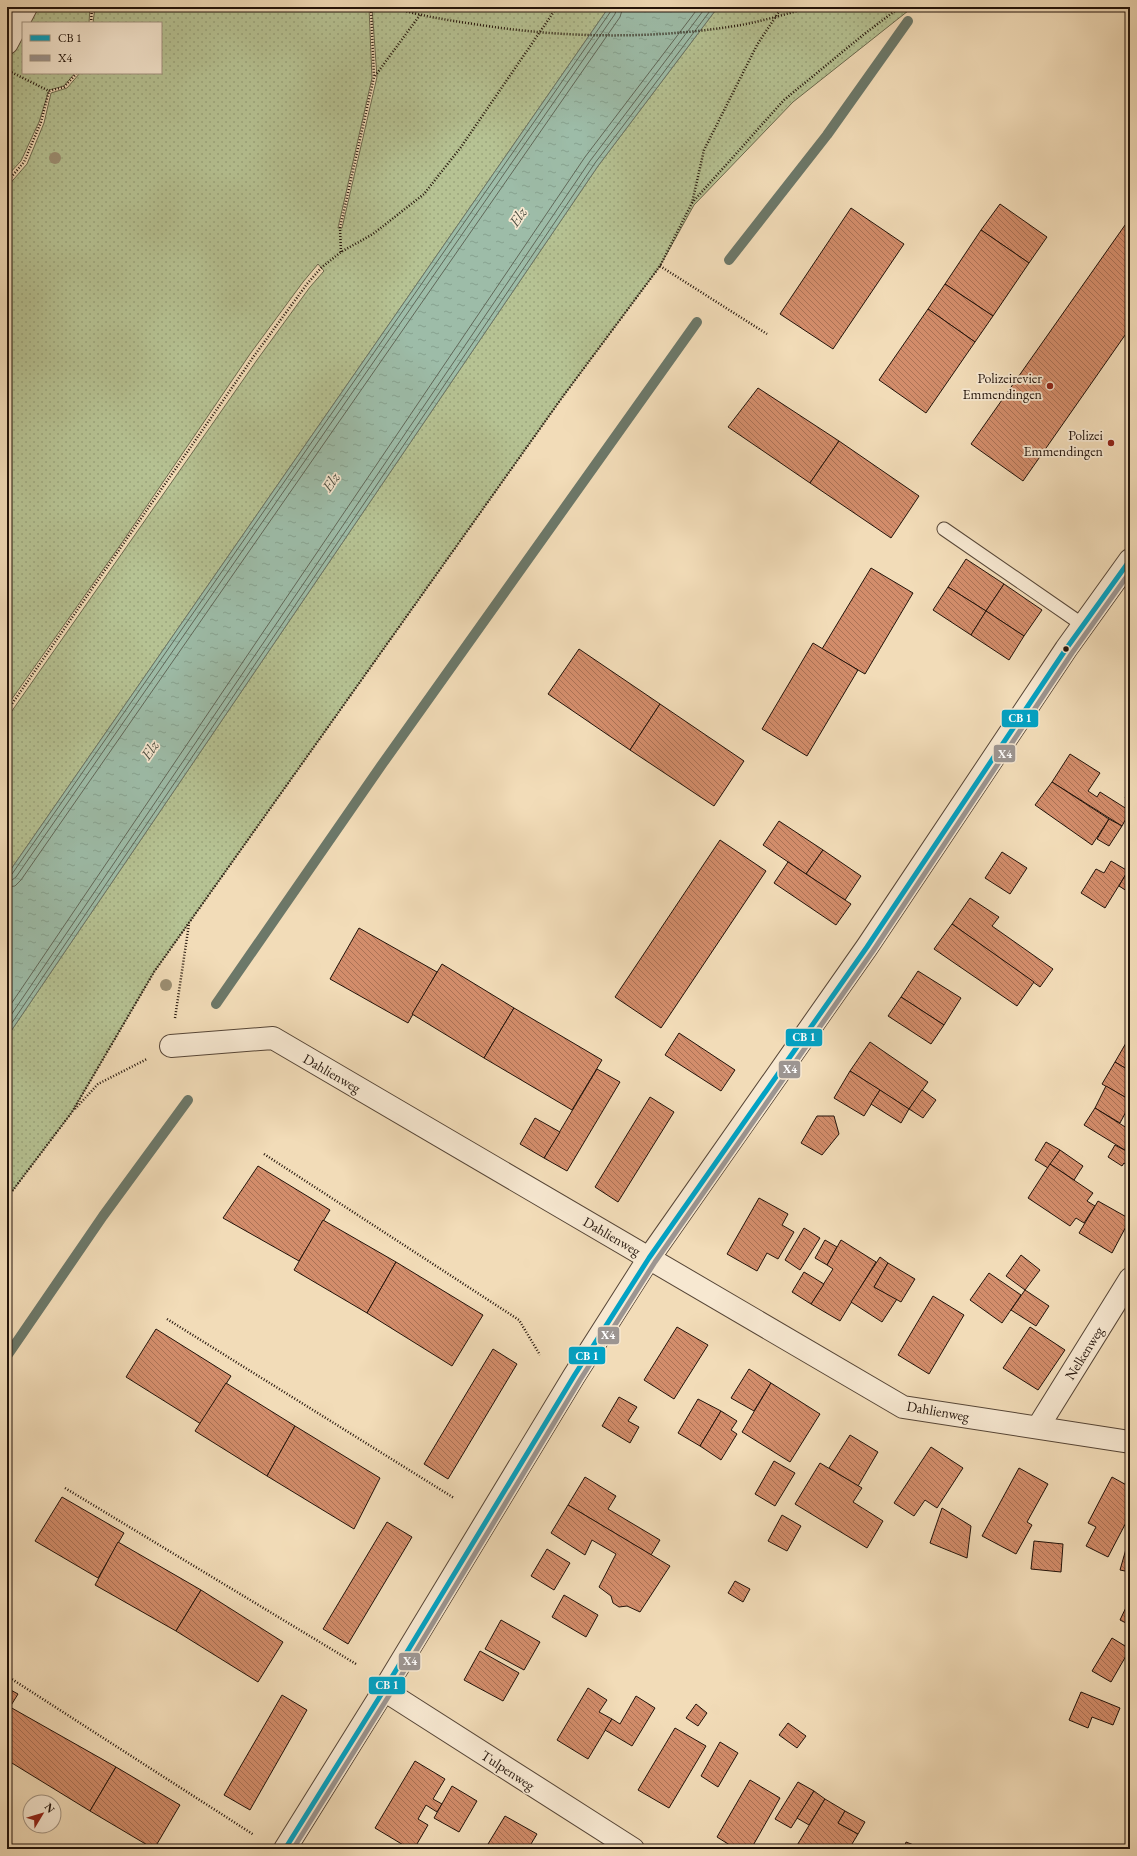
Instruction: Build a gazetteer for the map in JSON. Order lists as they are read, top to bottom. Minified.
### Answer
{"streets":{"street":["Dahlienweg","Nelkenweg","Tulpenweg"]},"crossings":[["Dahlienweg","Nelkenweg"]],"water":["Elz"],"places":["Polizeirevier Emmendingen","Polizei Emmendingen"],"lines":["transit line X4"],"legend":["CB 1","X4"],"north":"top right"}
